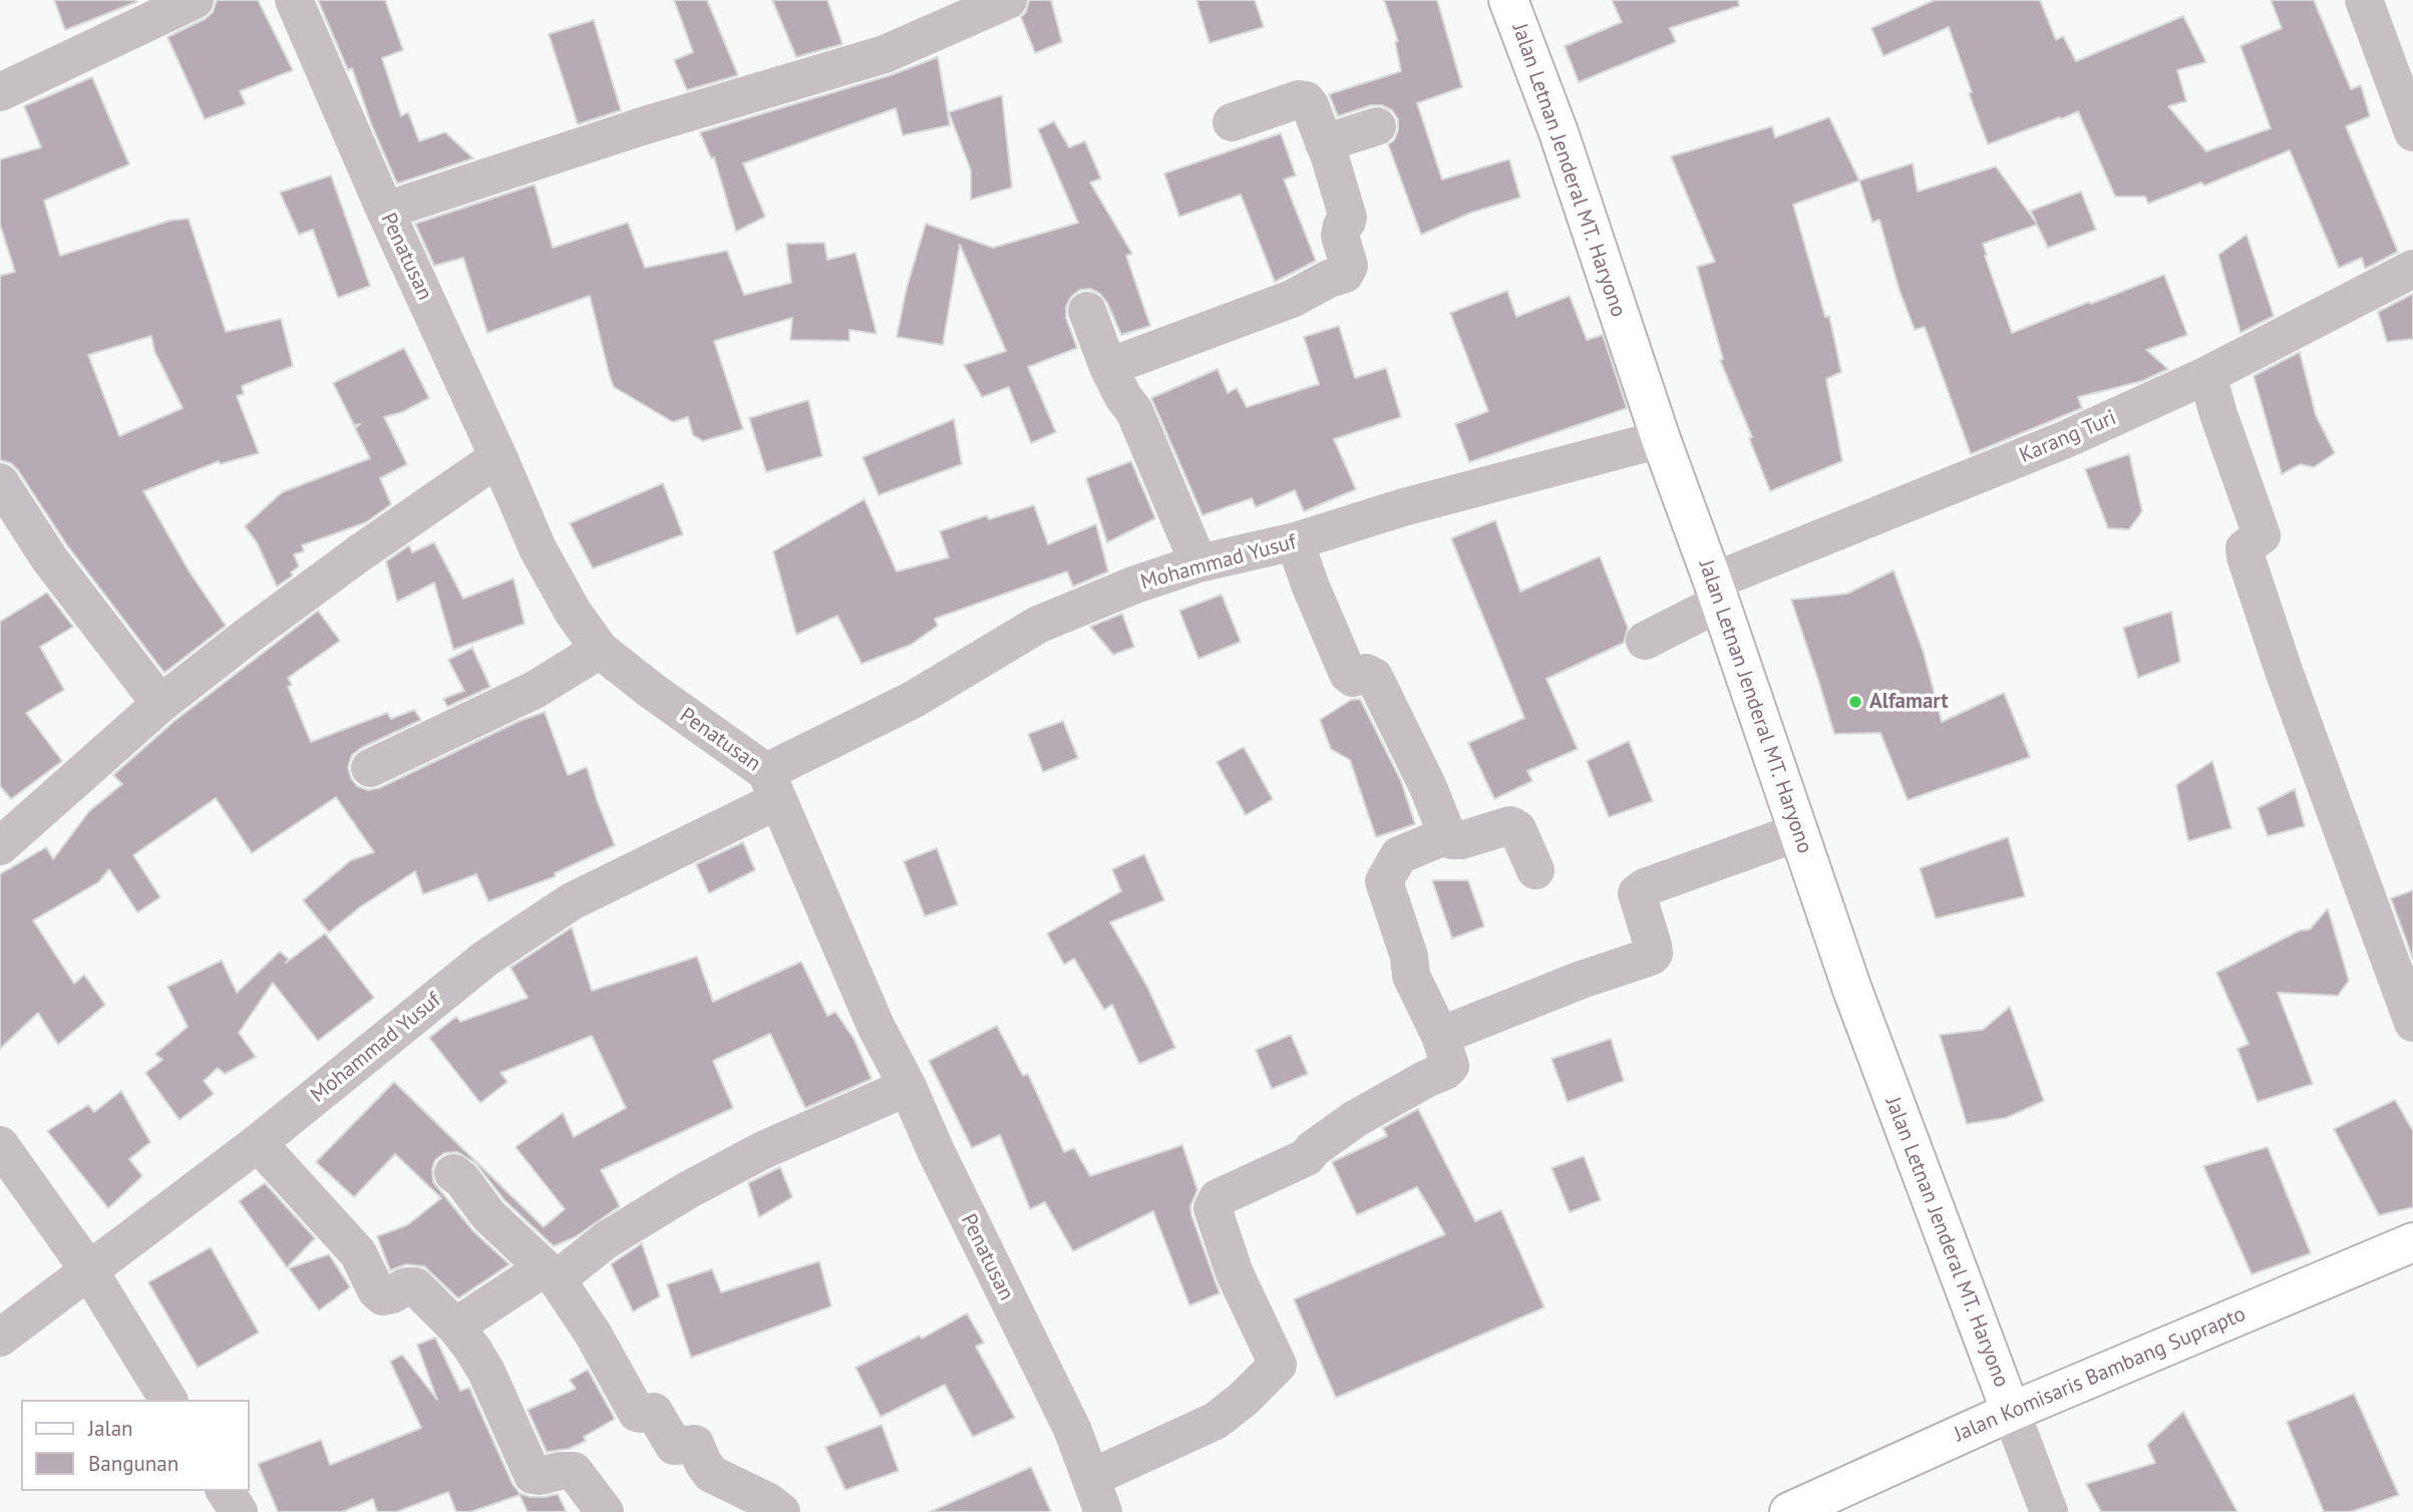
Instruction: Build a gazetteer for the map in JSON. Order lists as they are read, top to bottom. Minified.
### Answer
{"streets":{"main road":["Jalan Letnan Jenderal MT. Haryono","Jalan Komisaris Bambang Suprapto"],"street":["Penatusan","Karang Turi","Mohammad Yusuf"]},"crossings":[["Jalan Letnan Jenderal MT. Haryono","Karang Turi"],["Jalan Letnan Jenderal MT. Haryono","Mohammad Yusuf"],["Jalan Letnan Jenderal MT. Haryono","Jalan Komisaris Bambang Suprapto"],["Penatusan","Mohammad Yusuf"]],"places":["Alfamart"],"legend":["Jalan","Bangunan"]}
